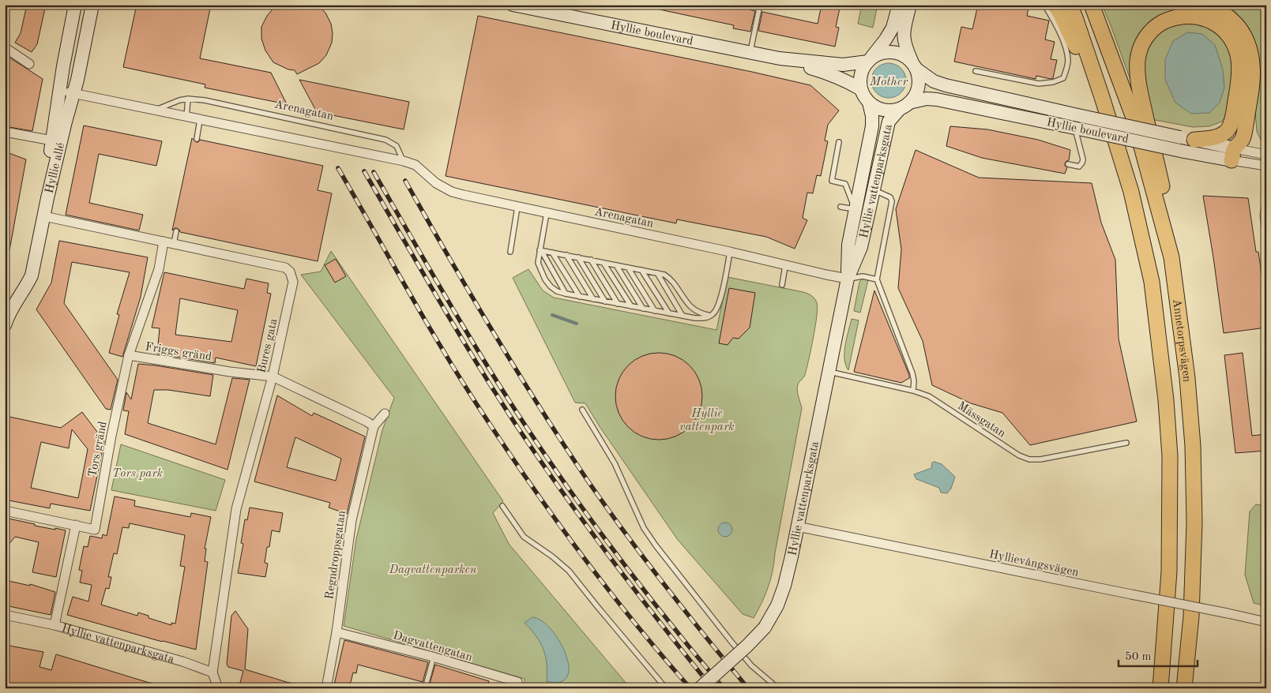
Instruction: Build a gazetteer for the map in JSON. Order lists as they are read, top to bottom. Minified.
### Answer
{"streets":{"main road":["Annetorpsvägen"],"street":["Hyllie boulevard","Arenagatan","Hyllie allé","Hyllie vattenparksgata","Bures gata","Friggs gränd","Tors gränd","Regndroppsgatan","Hyllievångsvägen","Dagvattengatan"],"lane":["Mässgatan"]},"crossings":[["Hyllie boulevard","Hyllie vattenparksgata"],["Arenagatan","Hyllie allé"],["Arenagatan","Hyllie vattenparksgata"],["Hyllie allé","Bures gata"],["Hyllie vattenparksgata","Bures gata"],["Hyllie vattenparksgata","Mässgatan"],["Hyllie vattenparksgata","Hyllievångsvägen"],["Bures gata","Friggs gränd"],["Friggs gränd","Tors gränd"],["Regndroppsgatan","Dagvattengatan"]],"water":["Mother"],"parks":["Hyllie vattenpark","Tors park","Dagvattenparken"],"scale_bar":"50 m"}
